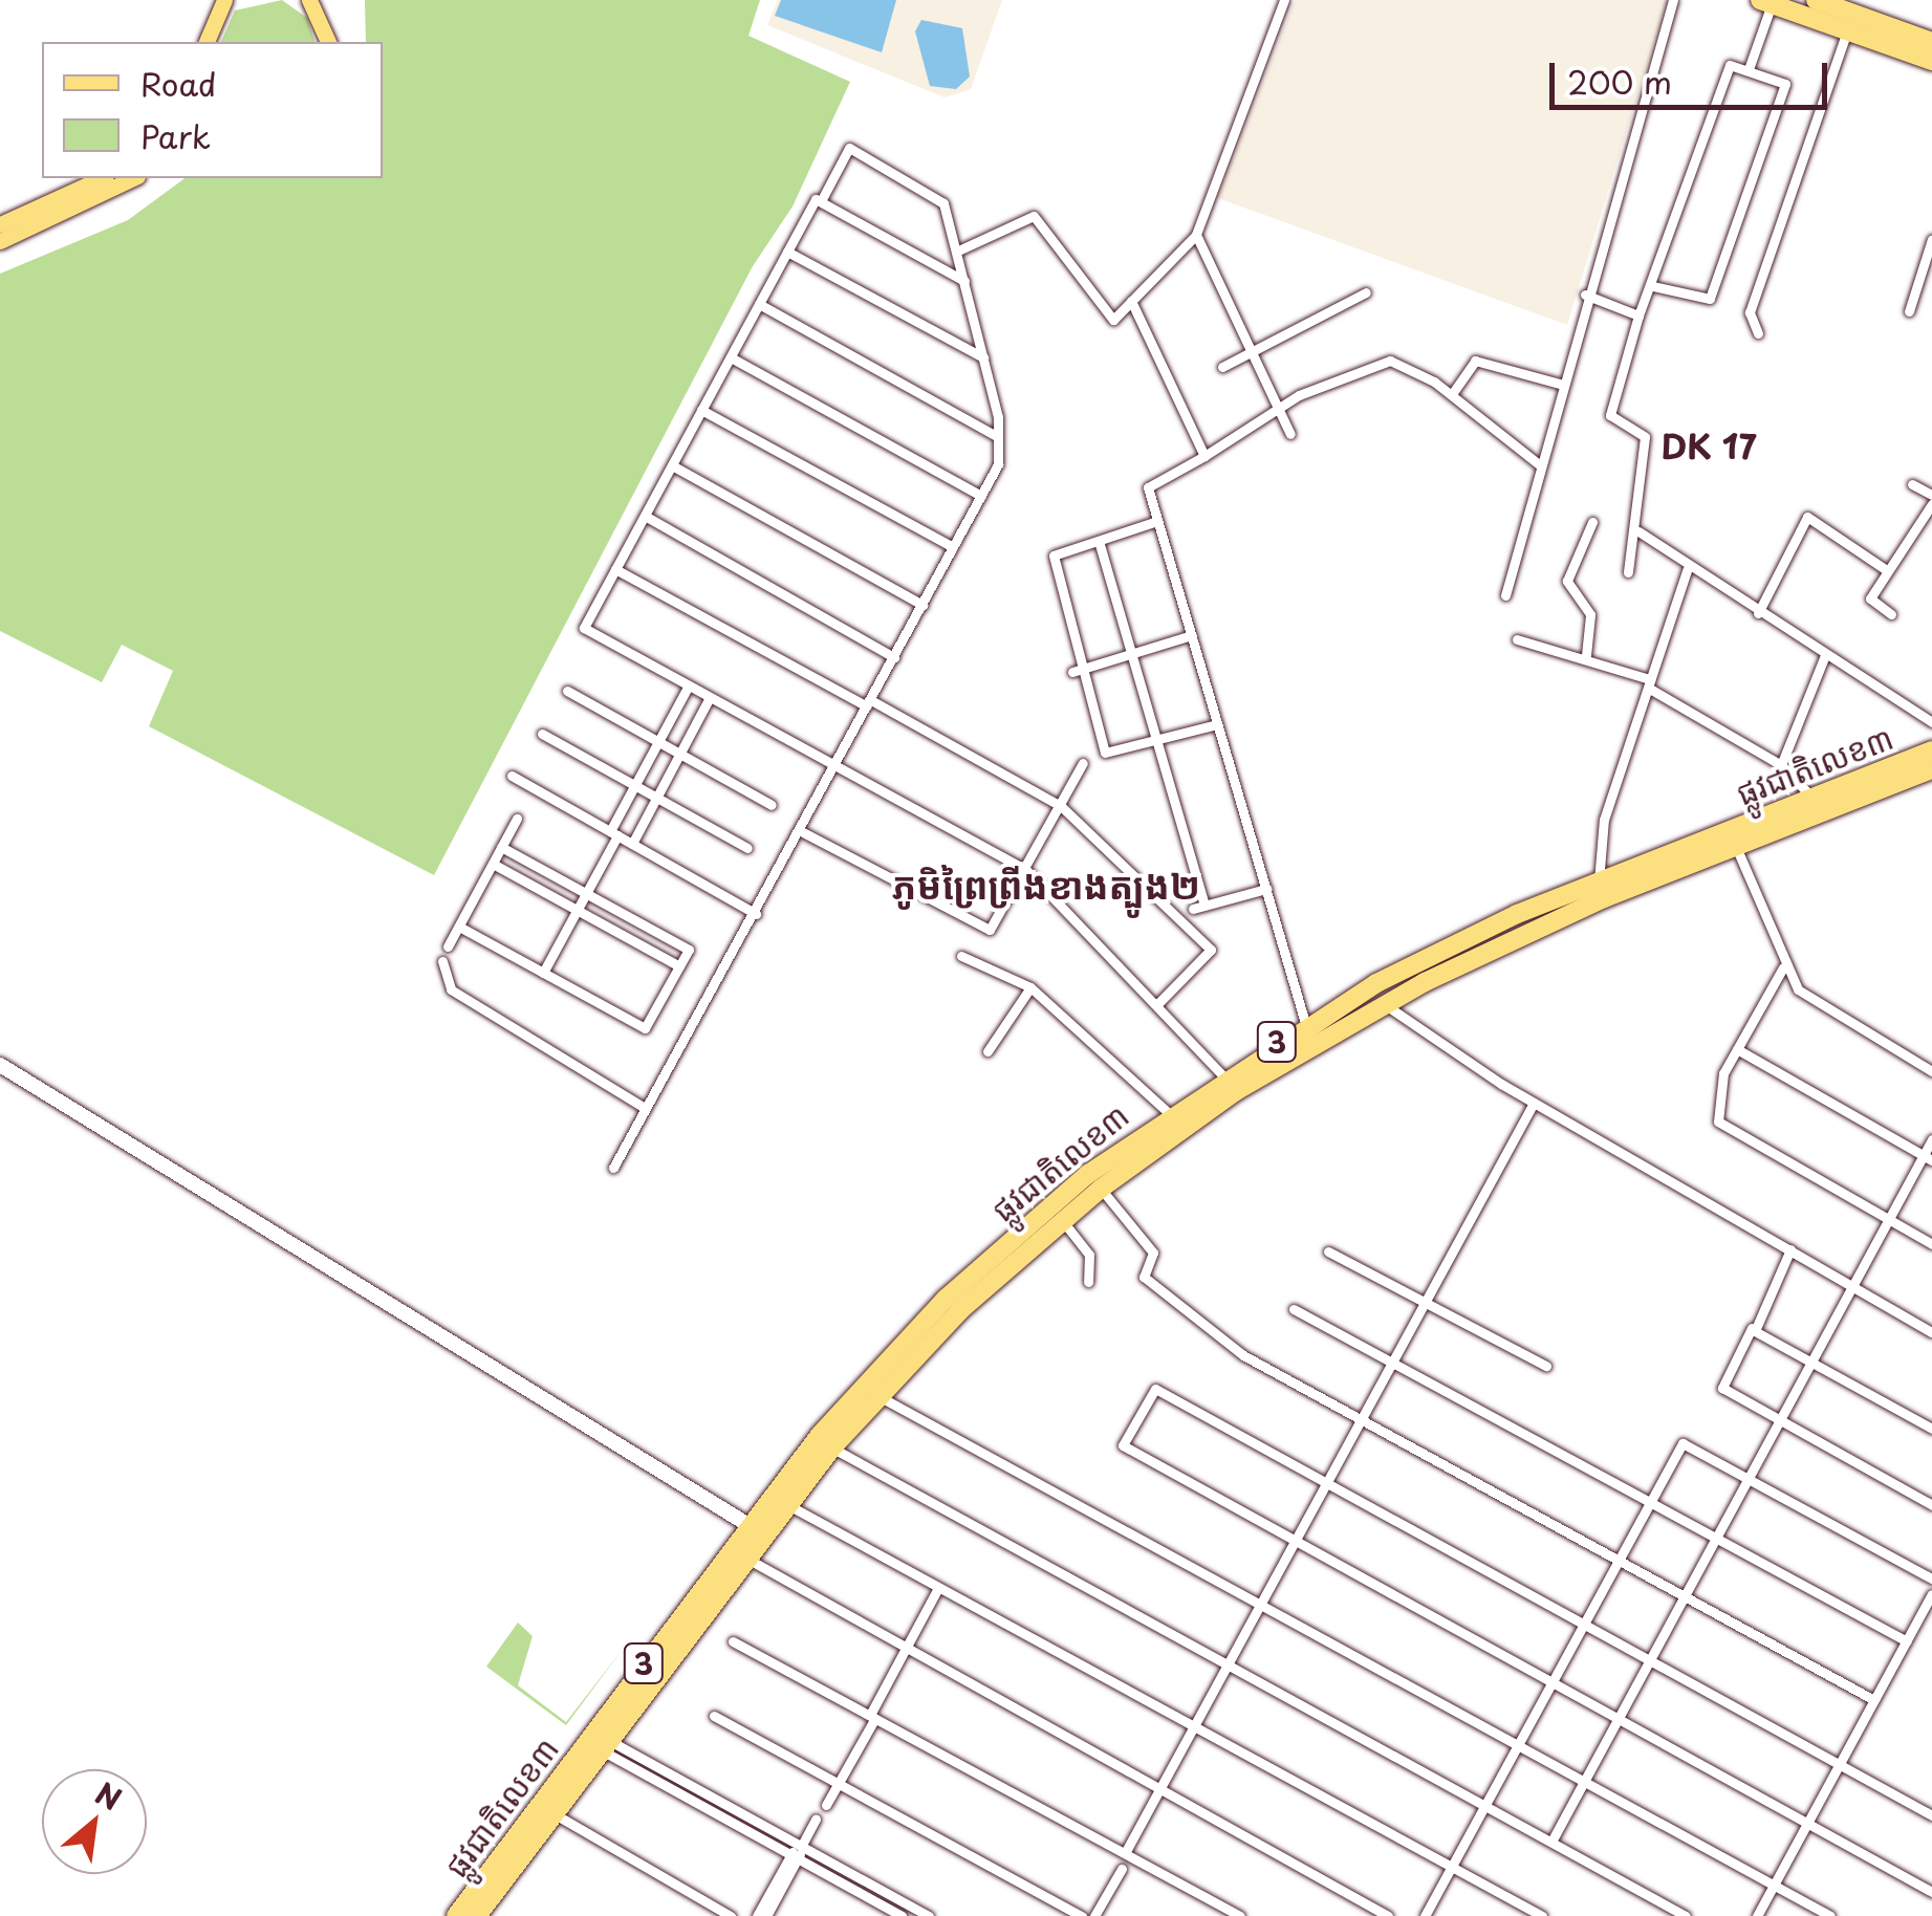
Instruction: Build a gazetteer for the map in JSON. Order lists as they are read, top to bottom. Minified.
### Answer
{"streets":{"highway":["ផ្លូវជាតិលេខ៣","3"]},"districts":["DK 17","ភូមិព្រៃព្រីងខាងត្បូង២"],"legend":["Road","Park"],"scale_bar":"200 m","north":"top right"}
